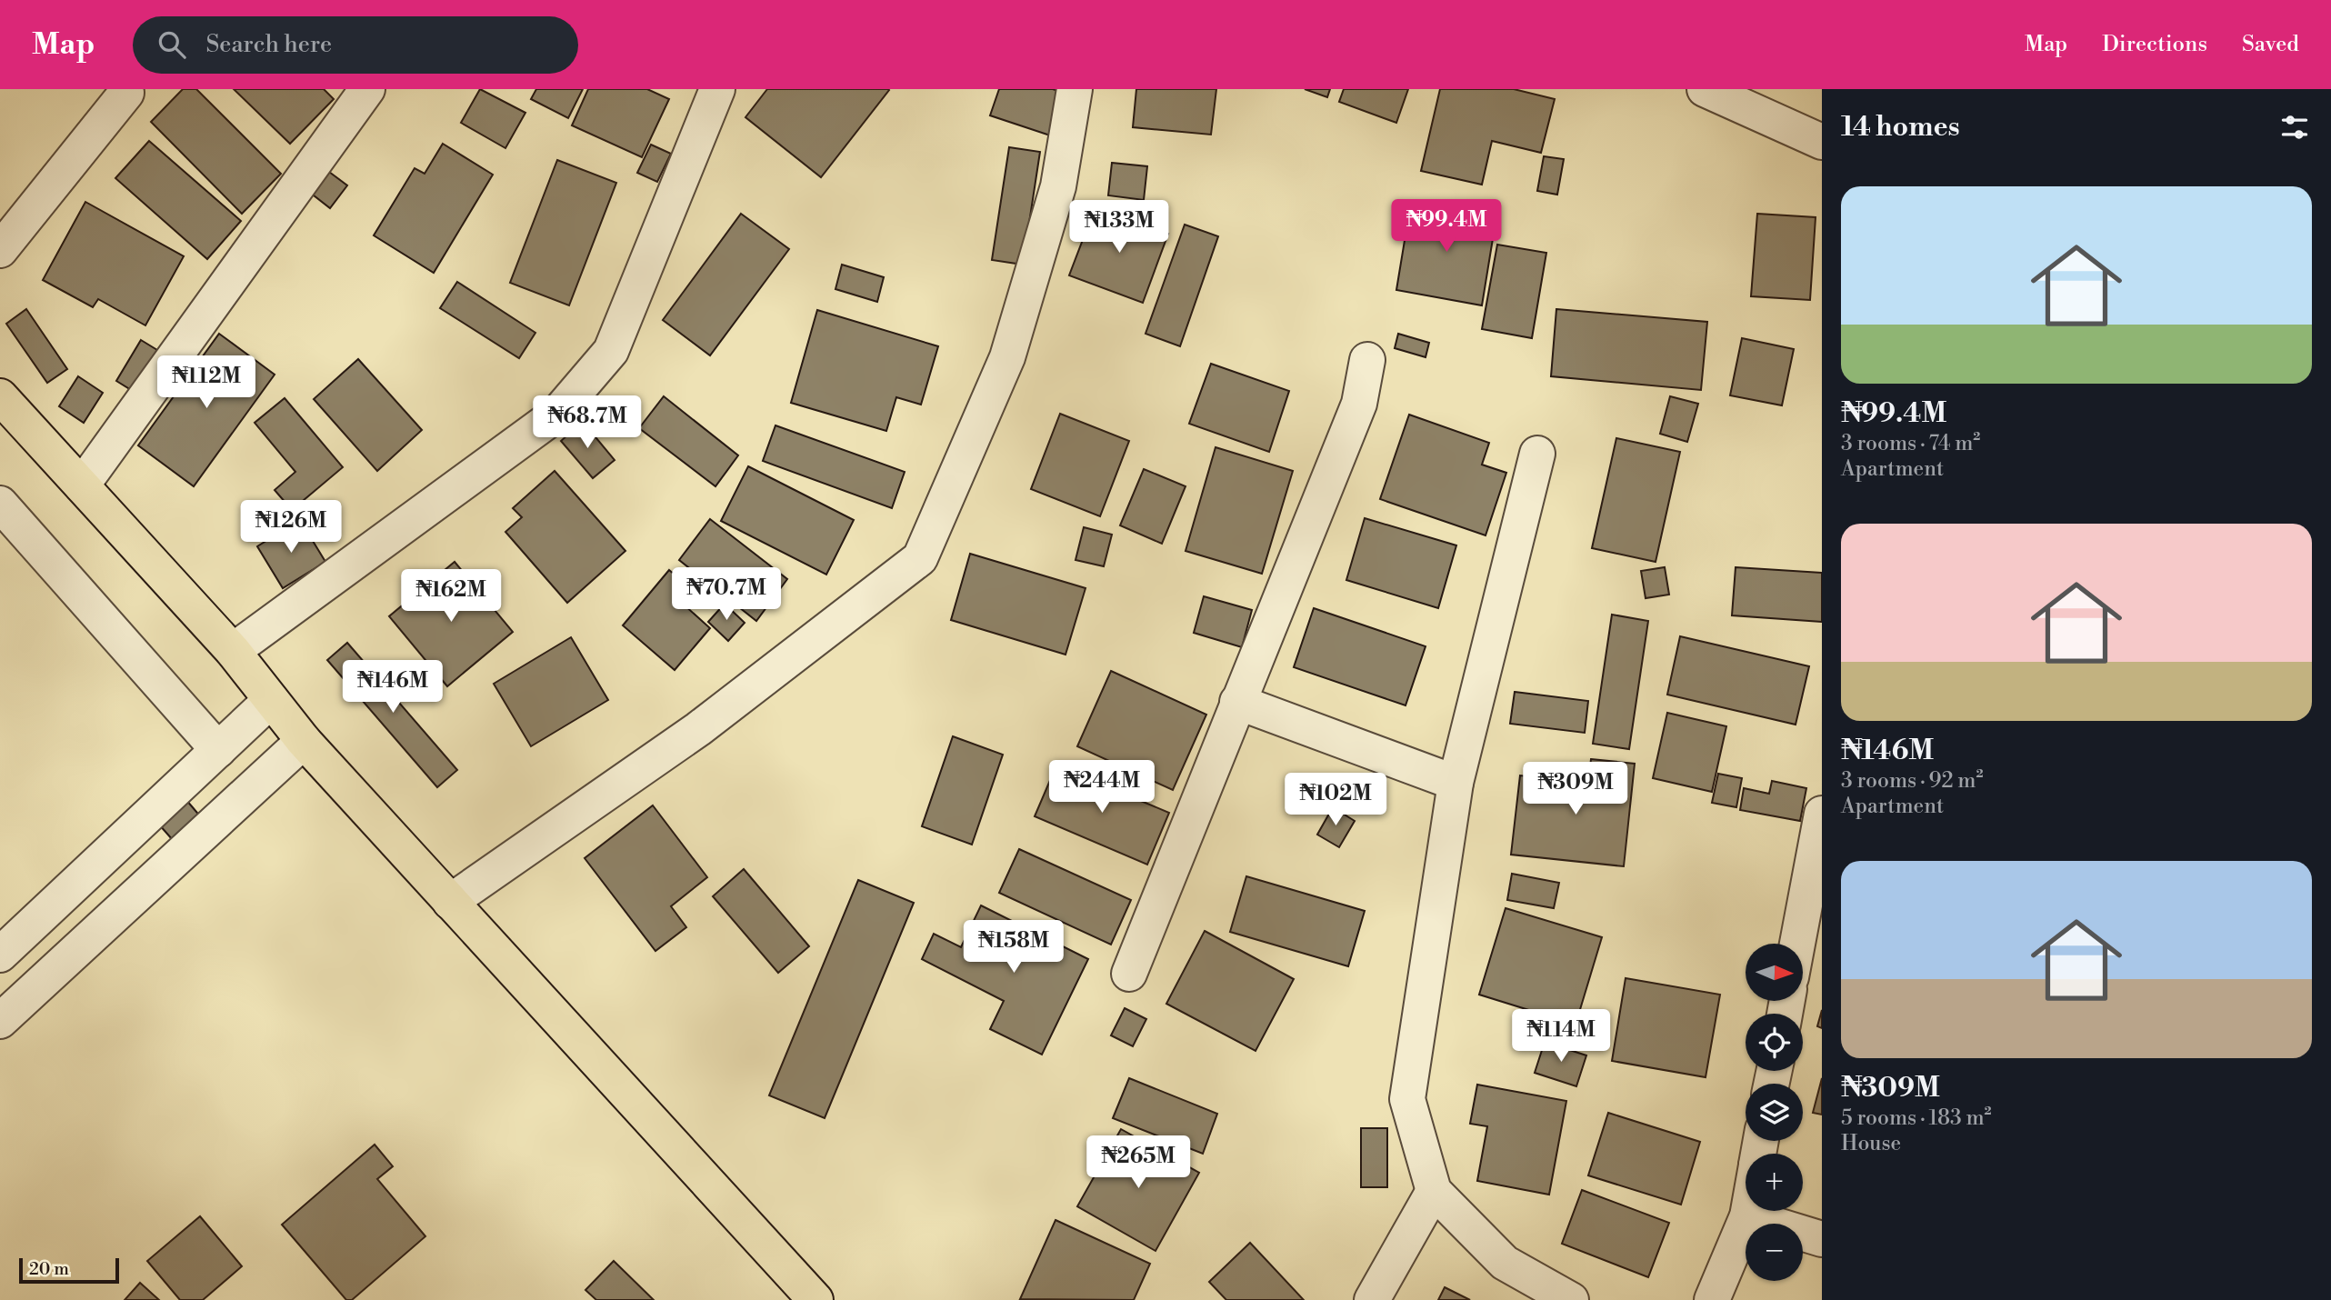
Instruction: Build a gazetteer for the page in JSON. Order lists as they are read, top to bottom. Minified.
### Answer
{"scale_bar":"20 m","north":"right","page":{"header":"Map","search":"Search here","nav":["Map","Directions","Saved"],"heading":"14 homes","list":[{"name":"₦99.4M","note":"3 rooms · 74 m² · Apartment"},{"name":"₦146M","note":"3 rooms · 92 m² · Apartment"},{"name":"₦309M","note":"5 rooms · 183 m² · House"}],"price":["₦99.4M","₦133M","₦112M","₦68.7M","₦126M","₦70.7M","₦162M","₦146M","₦244M","₦309M","₦102M","₦158M","₦114M","₦265M"],"map_buttons":["+","−"],"scale":"20 m"}}
